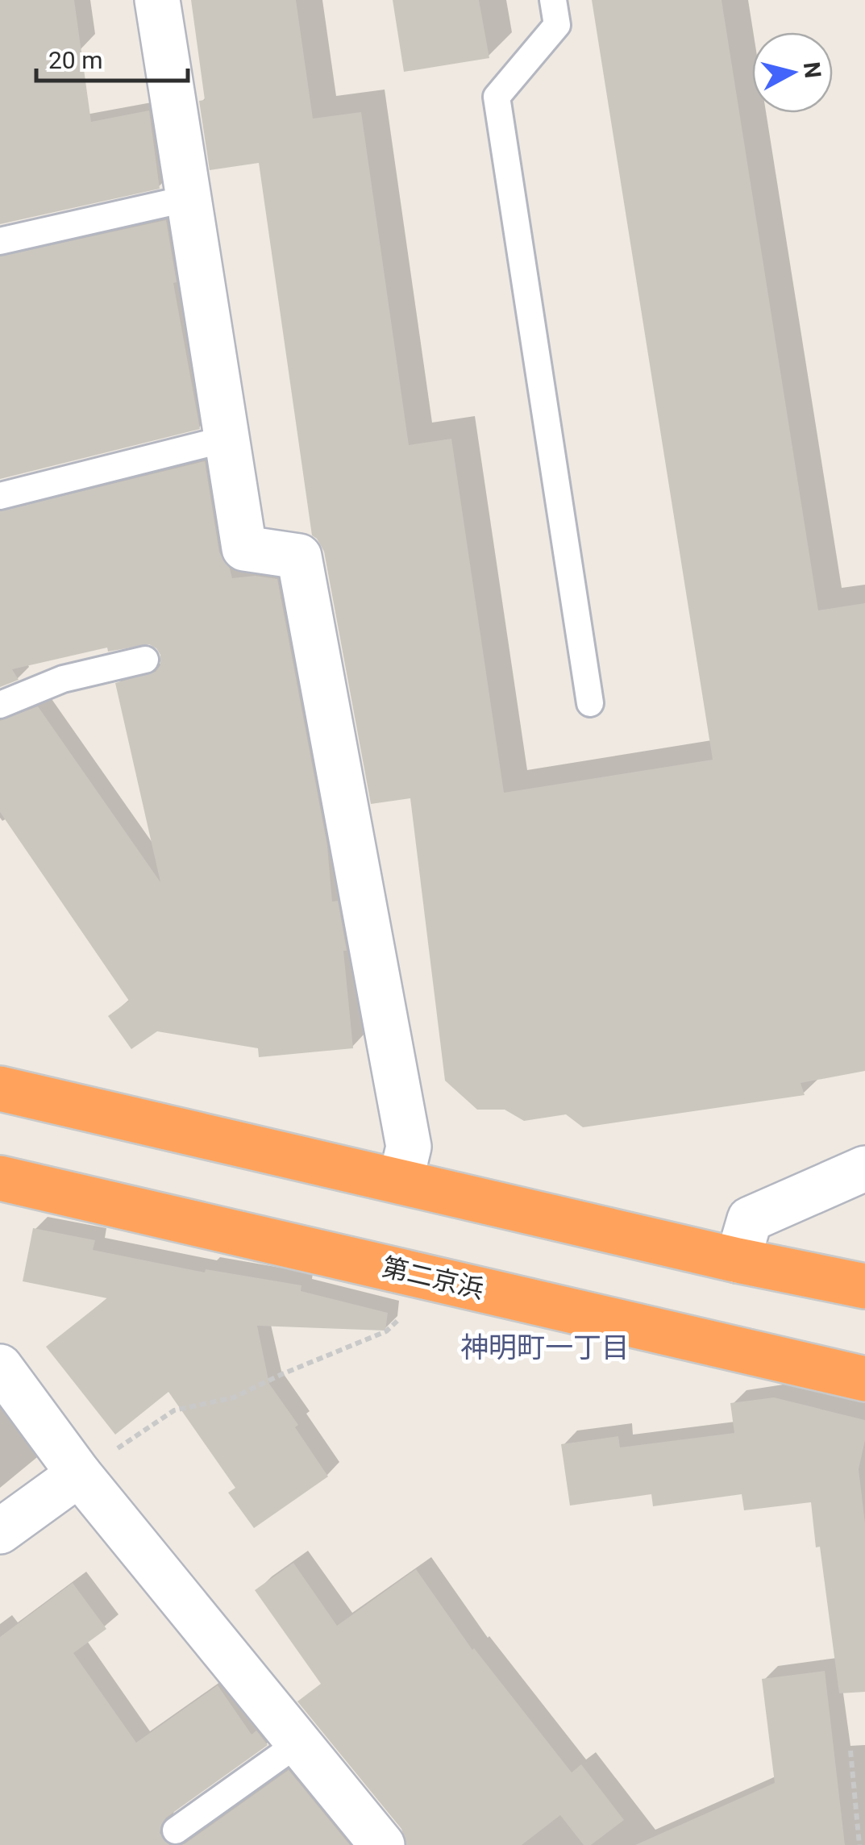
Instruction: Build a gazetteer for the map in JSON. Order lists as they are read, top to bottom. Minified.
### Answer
{"streets":{"highway":["第二京浜"]},"districts":["神明町一丁目"],"scale_bar":"20 m","north":"right"}
